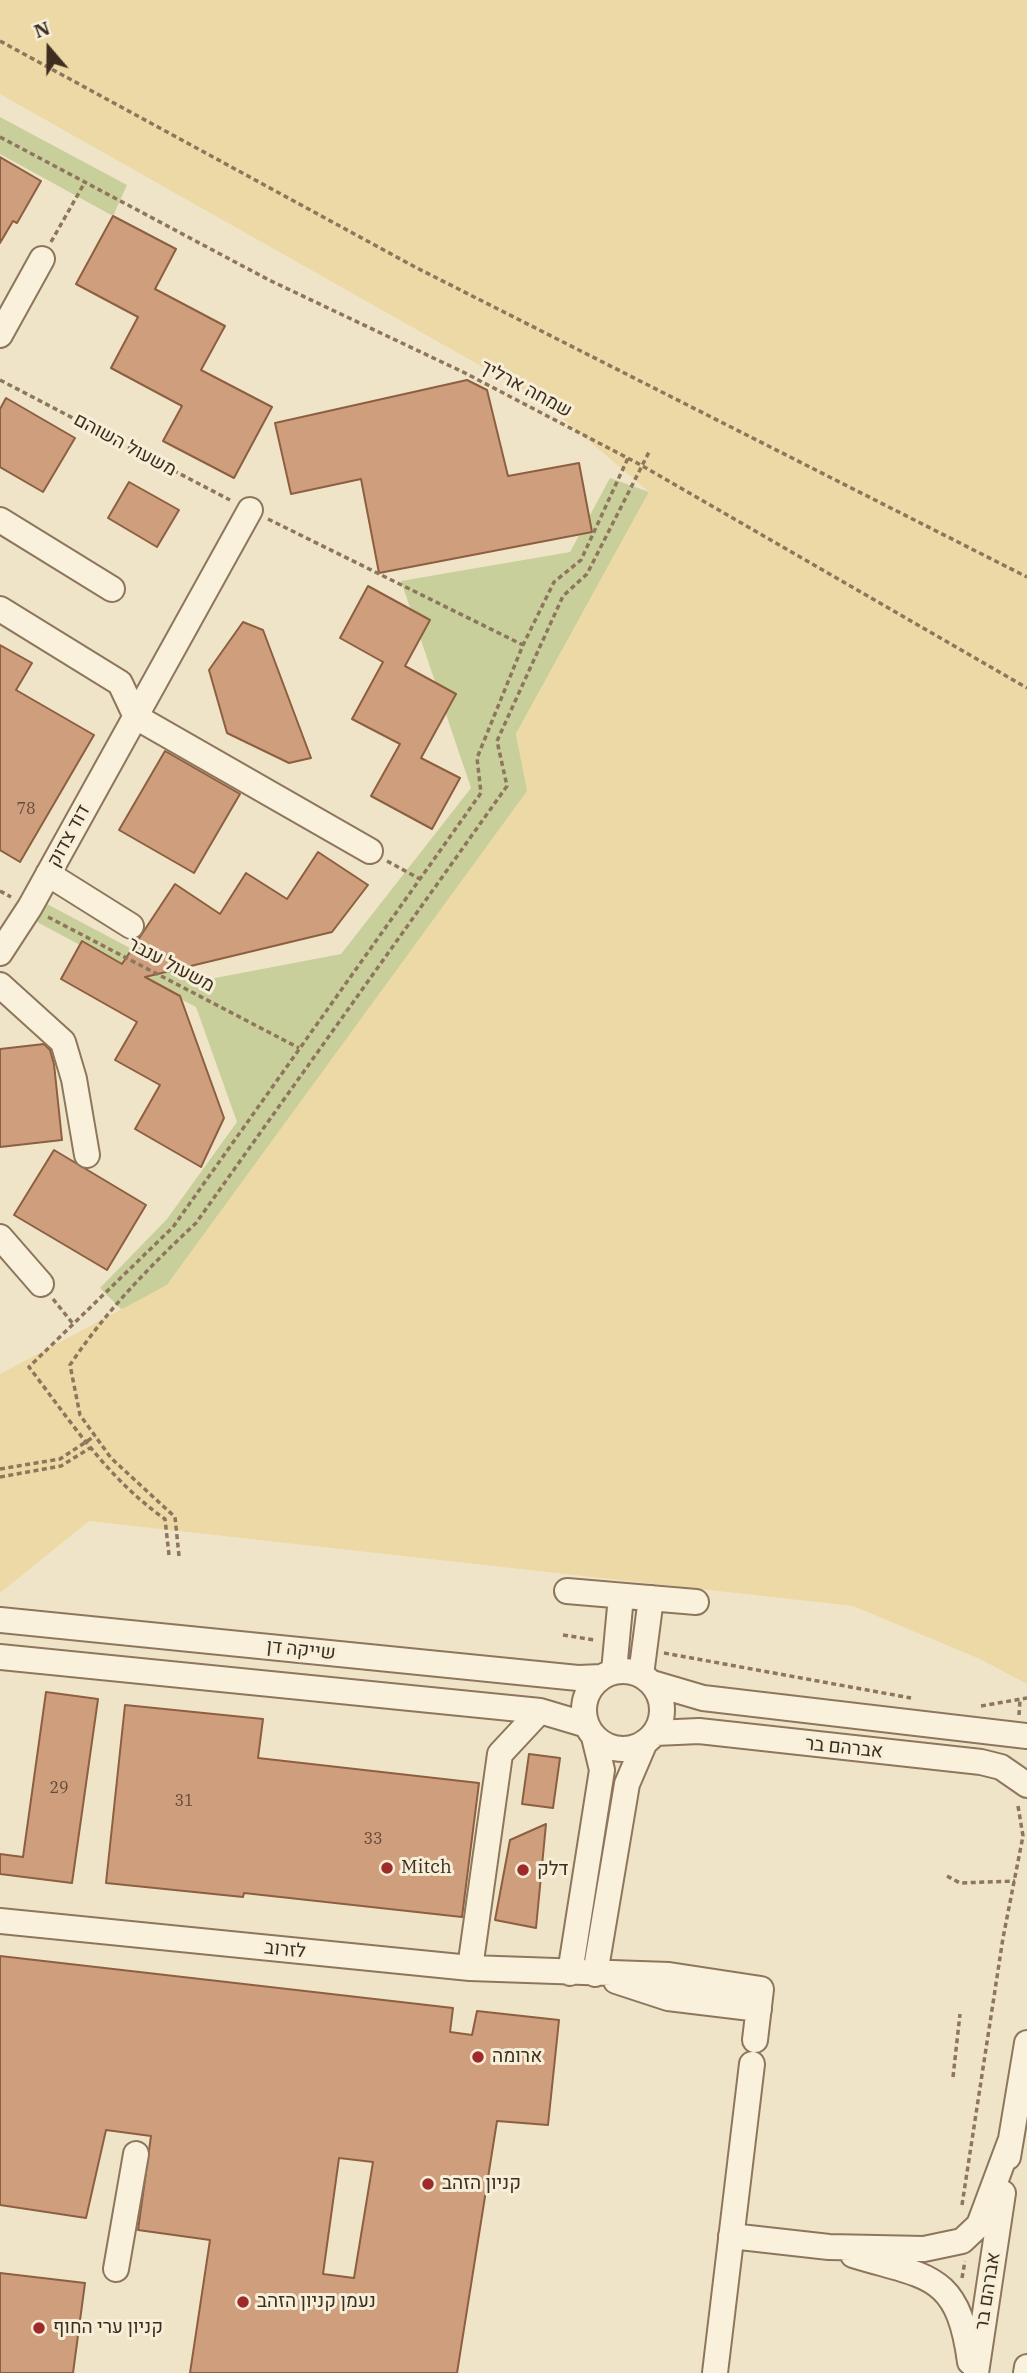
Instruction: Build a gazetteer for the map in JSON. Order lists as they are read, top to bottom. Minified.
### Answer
{"streets":{"street":["דוד צדוק","שייקה דן","אברהם בר","לזרוב"],"path":["שמחה ארליך","משעול השוהם","משעול ענבר"]},"crossings":[["משעול השוהם","דוד צדוק"],["דוד צדוק","משעול ענבר"],["שייקה דן","אברהם בר"]],"places":["Mitch","דלק","ארומה","קניון הזהב","נעמן קניון הזהב","קניון ערי החוף"],"house_numbers":["78","29","31","33"],"north":"top"}
